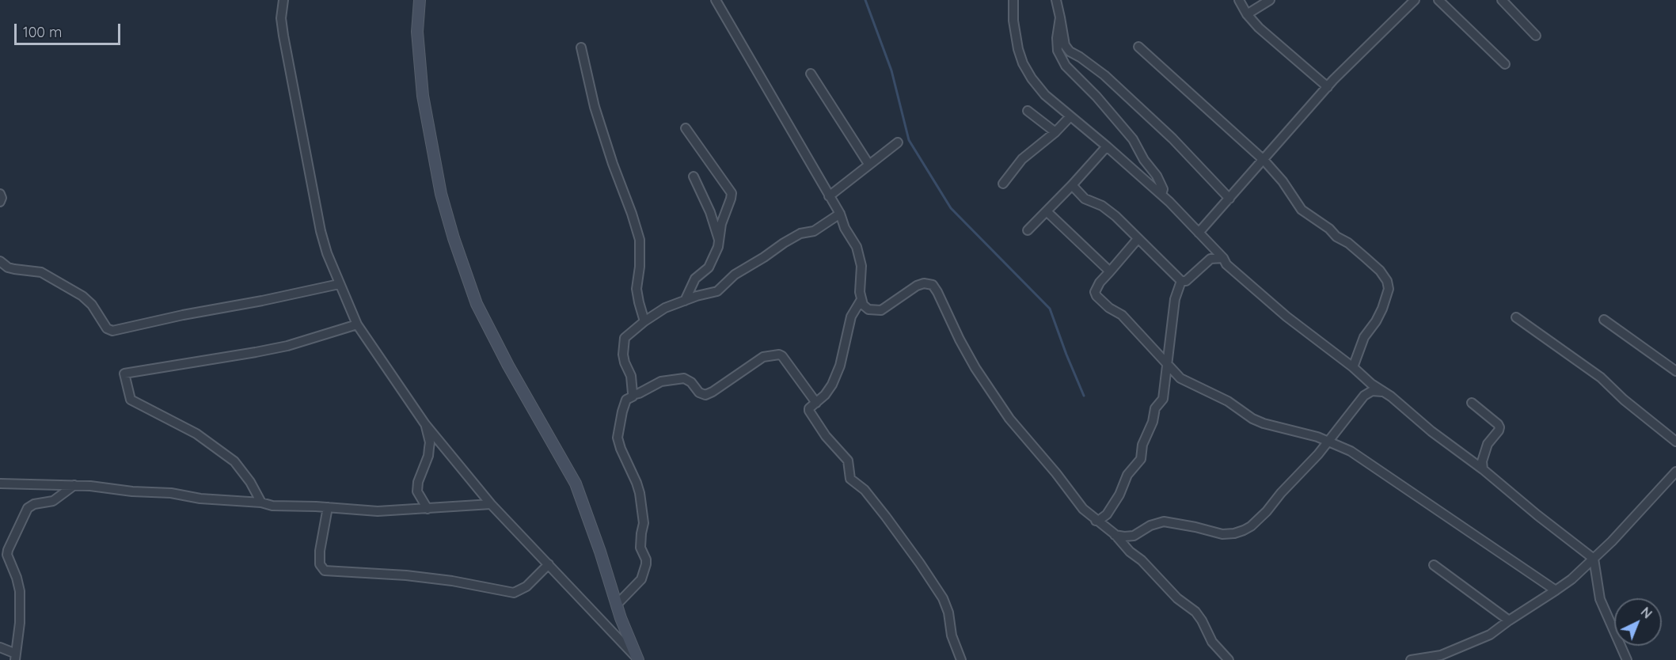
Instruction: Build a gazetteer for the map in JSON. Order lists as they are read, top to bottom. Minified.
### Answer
{"scale_bar":"100 m","north":"top right"}
